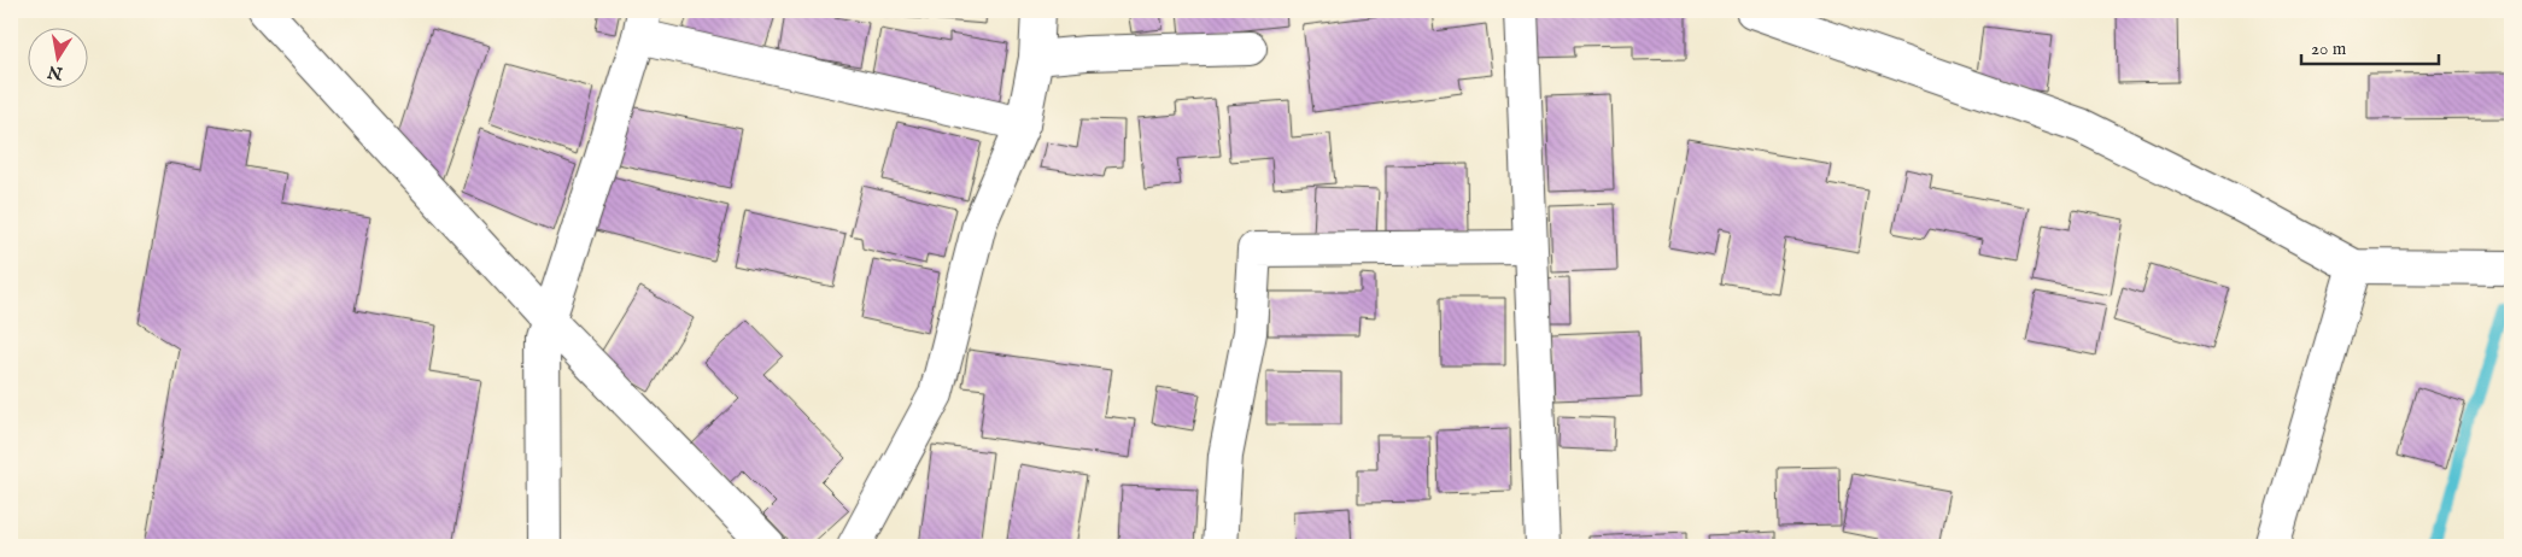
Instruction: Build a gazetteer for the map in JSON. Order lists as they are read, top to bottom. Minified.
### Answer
{"scale_bar":"20 m","north":"bottom"}
